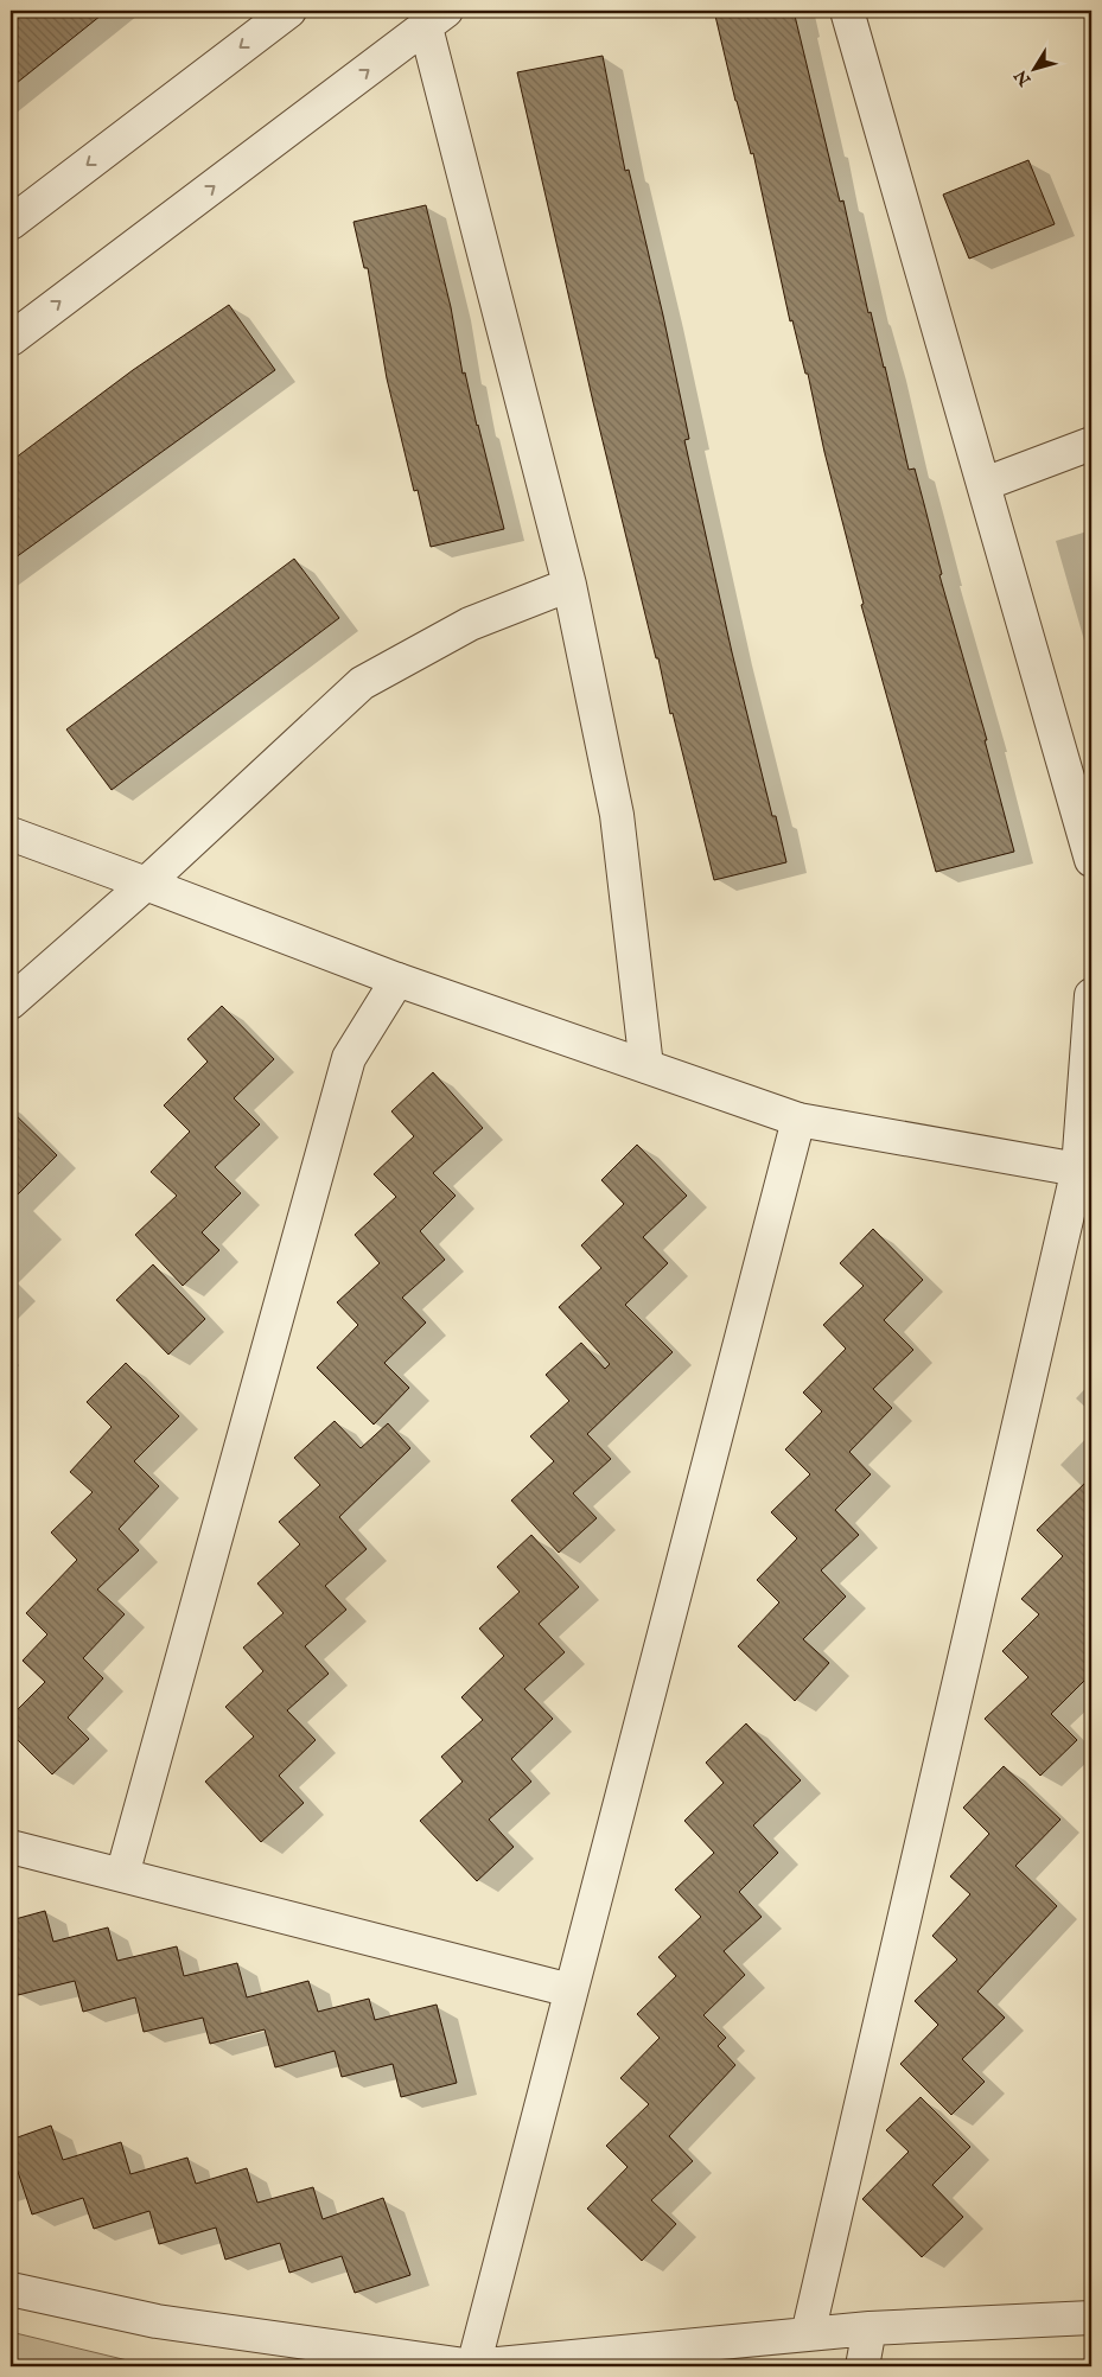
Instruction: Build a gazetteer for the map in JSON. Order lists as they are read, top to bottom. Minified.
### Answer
{"north":"bottom left"}
